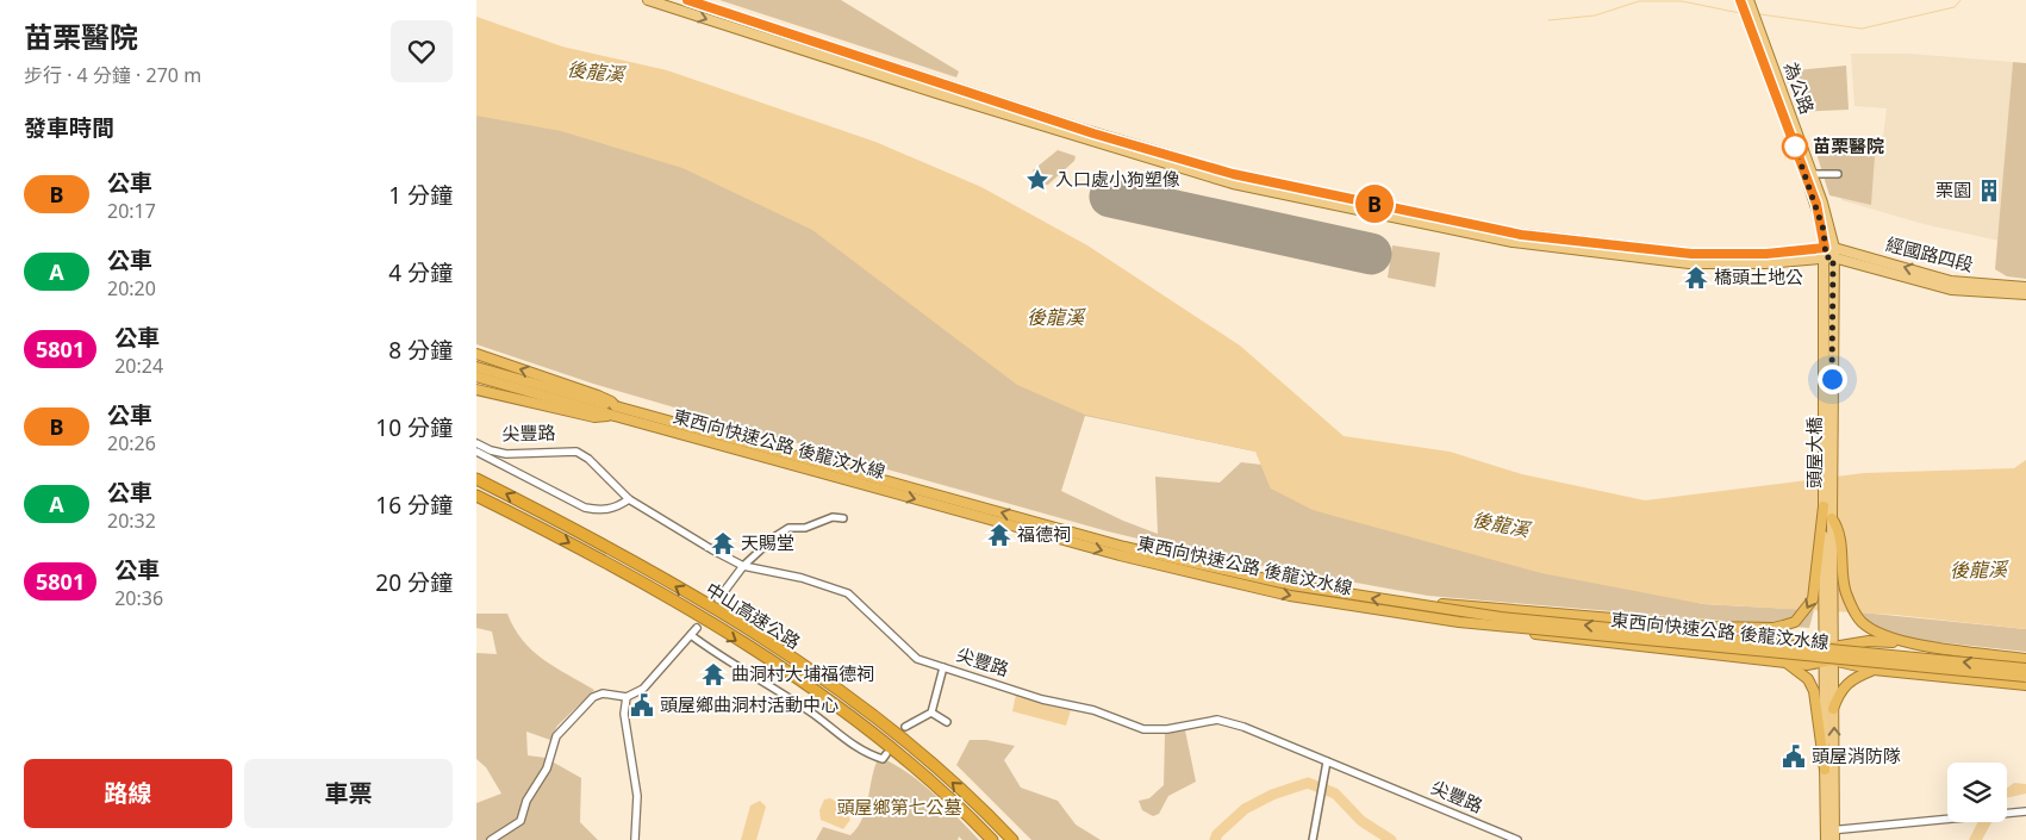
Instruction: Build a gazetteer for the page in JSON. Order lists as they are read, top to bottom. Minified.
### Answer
{"streets":{"highway":["東西向快速公路 後龍汶水線","中山高速公路"],"main road":["為公路","經國路四段","頭屋大橋"],"street":["尖豐路"]},"crossings":[["為公路","經國路四段"],["為公路","頭屋大橋"],["經國路四段","頭屋大橋"]],"water":["後龍溪"],"parks":["頭屋鄉第七公墓"],"places":{"other":["苗栗醫院"],"place":["入口處小狗塑像"],"building":["栗園"],"temple":["橋頭土地公","福德祠","天賜堂","曲洞村大埔福德祠"],"public building":["頭屋鄉曲洞村活動中心","頭屋消防隊"]},"lines":["bus line B"],"page":{"heading":[["苗栗醫院","步行 · 4 分鐘 · 270 m"],"發車時間"],"on_map":"B","list":[{"mark":"B","name":"公車","note":"20:17","value":"1 分鐘"},{"mark":"A","name":"公車","note":"20:20","value":"4 分鐘"},{"mark":"5801","name":"公車","note":"20:24","value":"8 分鐘"},{"mark":"B","name":"公車","note":"20:26","value":"10 分鐘"},{"mark":"A","name":"公車","note":"20:32","value":"16 分鐘"},{"mark":"5801","name":"公車","note":"20:36","value":"20 分鐘"}],"buttons":["路線","車票"]}}
